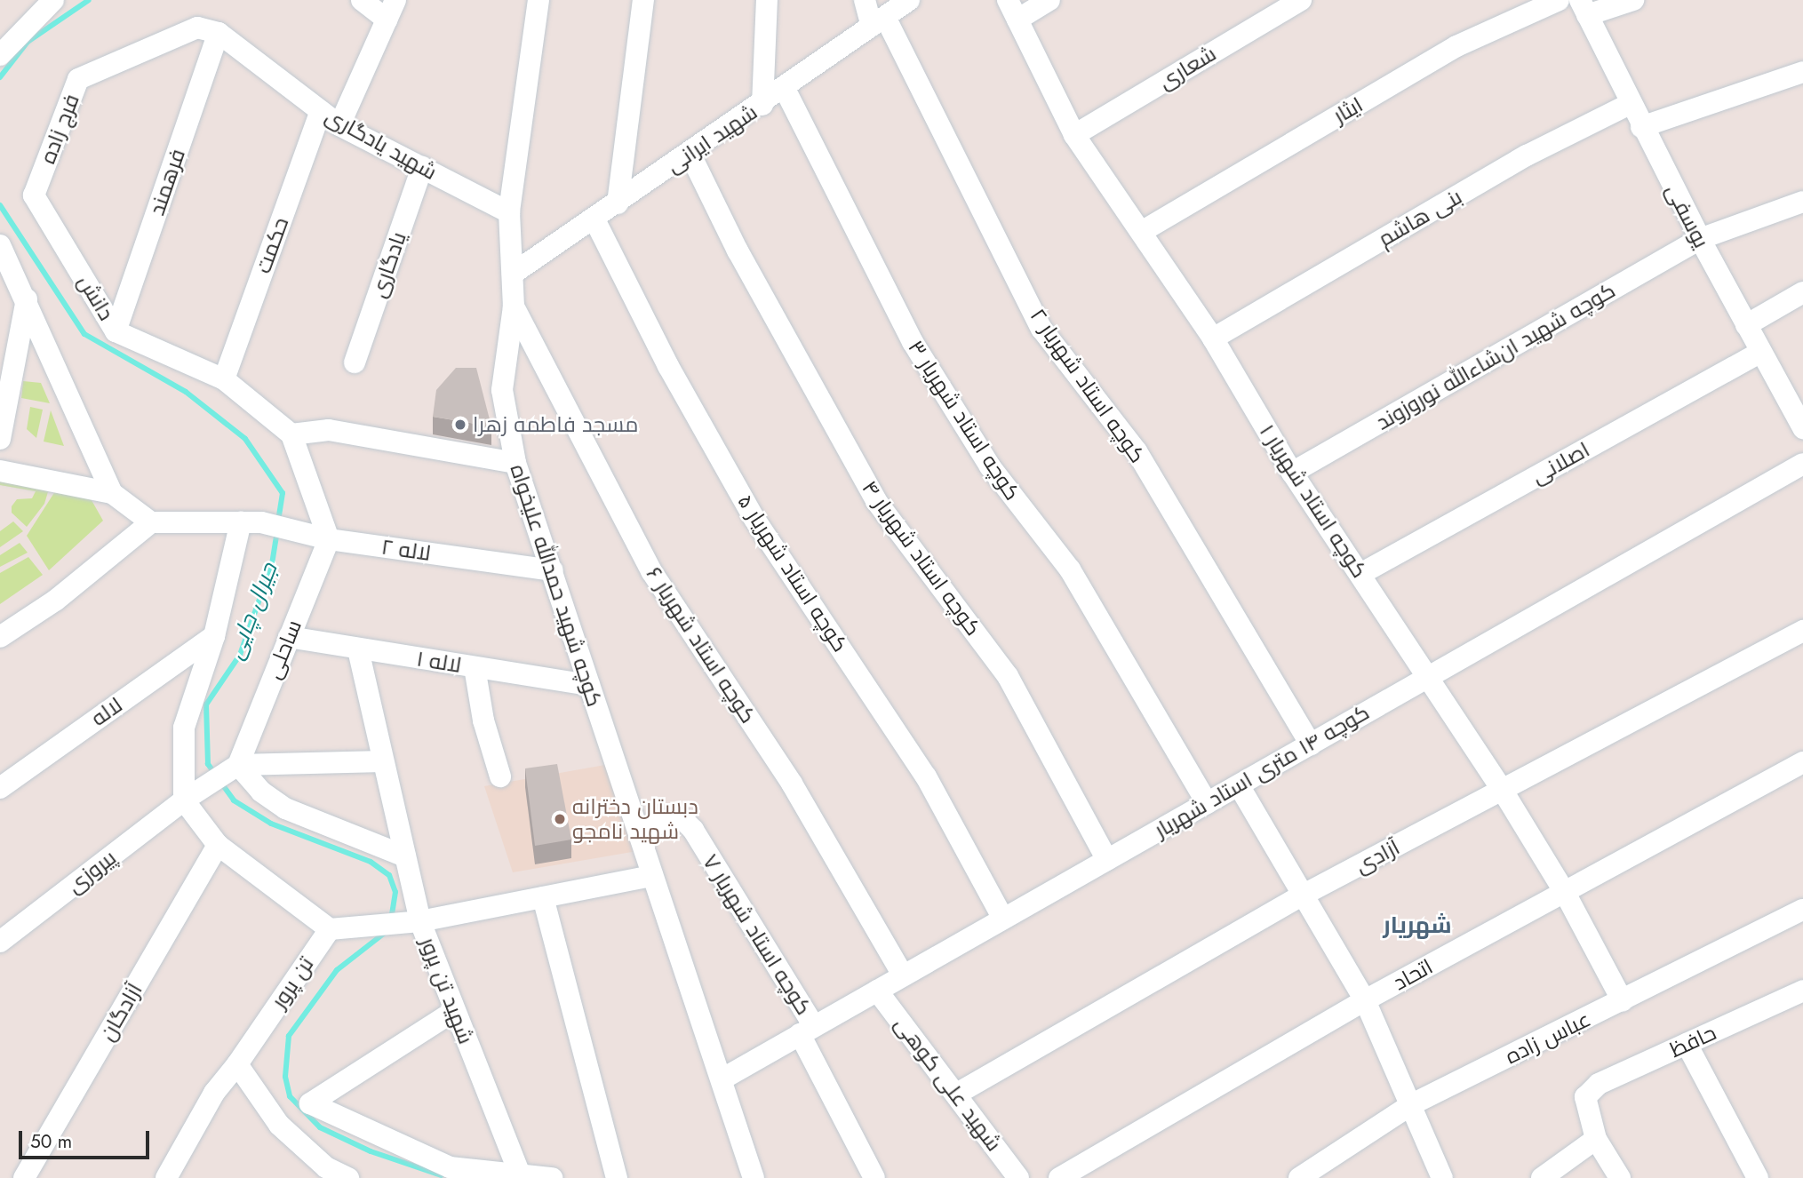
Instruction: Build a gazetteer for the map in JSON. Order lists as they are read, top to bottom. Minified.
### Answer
{"streets":{"street":["شعاری","ایثار","فرج زاده","شهید ایرانی","شهید یادگاری","فرهمند","یوسفی","بنی هاشم","حکمت","یادگاری","دانش","کوچه شهید ان‌شاءالله نوروزوند","کوچه استاد شهریار ۲","کوچه استاد شهریار ۳","اصلانی","کوچه استاد شهریار ۱","لاله ۲","کوچه استاد شهریار ۴","کوچه استاد شهریار ۵","کوچه شهید حمدالله علیخواه","کوچه استاد شهریار ۶","ساحلی","لاله ۱","لاله","کوچه ۱۴ متری استاد شهریار","آزادی","پیروزی","کوچه استاد شهریار ۷","اتحاد","تن پرور","شهید تن پرور","آزادگان","عباس زاده","حافظ","شهید علی کوهی"]},"crossings":[["شعاری","کوچه استاد شهریار ۱"],["ایثار","کوچه استاد شهریار ۱"],["فرج زاده","شهید یادگاری"],["فرج زاده","دانش"],["شهید ایرانی","کوچه استاد شهریار ۲"],["شهید ایرانی","کوچه استاد شهریار ۳"],["شهید ایرانی","کوچه استاد شهریار ۴"],["شهید ایرانی","کوچه استاد شهریار ۵"],["شهید ایرانی","کوچه شهید حمدالله علیخواه"],["شهید یادگاری","فرهمند"],["شهید یادگاری","حکمت"],["شهید یادگاری","یادگاری"],["شهید یادگاری","کوچه شهید حمدالله علیخواه"],["فرهمند","دانش"],["یوسفی","بنی هاشم"],["یوسفی","کوچه شهید ان‌شاءالله نوروزوند"],["یوسفی","اصلانی"],["بنی هاشم","کوچه استاد شهریار ۱"],["حکمت","دانش"],["کوچه شهید ان‌شاءالله نوروزوند","کوچه استاد شهریار ۱"],["کوچه استاد شهریار ۲","کوچه ۱۴ متری استاد شهریار"],["کوچه استاد شهریار ۳","کوچه ۱۴ متری استاد شهریار"],["اصلانی","کوچه استاد شهریار ۱"],["کوچه استاد شهریار ۱","کوچه ۱۴ متری استاد شهریار"],["کوچه استاد شهریار ۱","آزادی"],["کوچه استاد شهریار ۱","اتحاد"],["کوچه استاد شهریار ۱","عباس زاده"],["لاله ۲","کوچه شهید حمدالله علیخواه"],["لاله ۲","ساحلی"],["کوچه استاد شهریار ۴","کوچه ۱۴ متری استاد شهریار"],["کوچه استاد شهریار ۵","کوچه ۱۴ متری استاد شهریار"],["کوچه شهید حمدالله علیخواه","کوچه استاد شهریار ۶"],["کوچه شهید حمدالله علیخواه","لاله ۱"],["کوچه شهید حمدالله علیخواه","کوچه ۱۴ متری استاد شهریار"],["کوچه شهید حمدالله علیخواه","کوچه استاد شهریار ۷"],["کوچه شهید حمدالله علیخواه","شهید تن پرور"],["کوچه استاد شهریار ۶","کوچه ۱۴ متری استاد شهریار"],["ساحلی","لاله ۱"],["ساحلی","پیروزی"],["کوچه ۱۴ متری استاد شهریار","کوچه استاد شهریار ۷"],["کوچه ۱۴ متری استاد شهریار","شهید علی کوهی"],["آزادی","شهید علی کوهی"]],"districts":["شهریار"],"water":["جیرال چایی"],"places":["مسجد فاطمه زهرا","دبستان دخترانه شهید نامجو"],"scale_bar":"50 m"}
